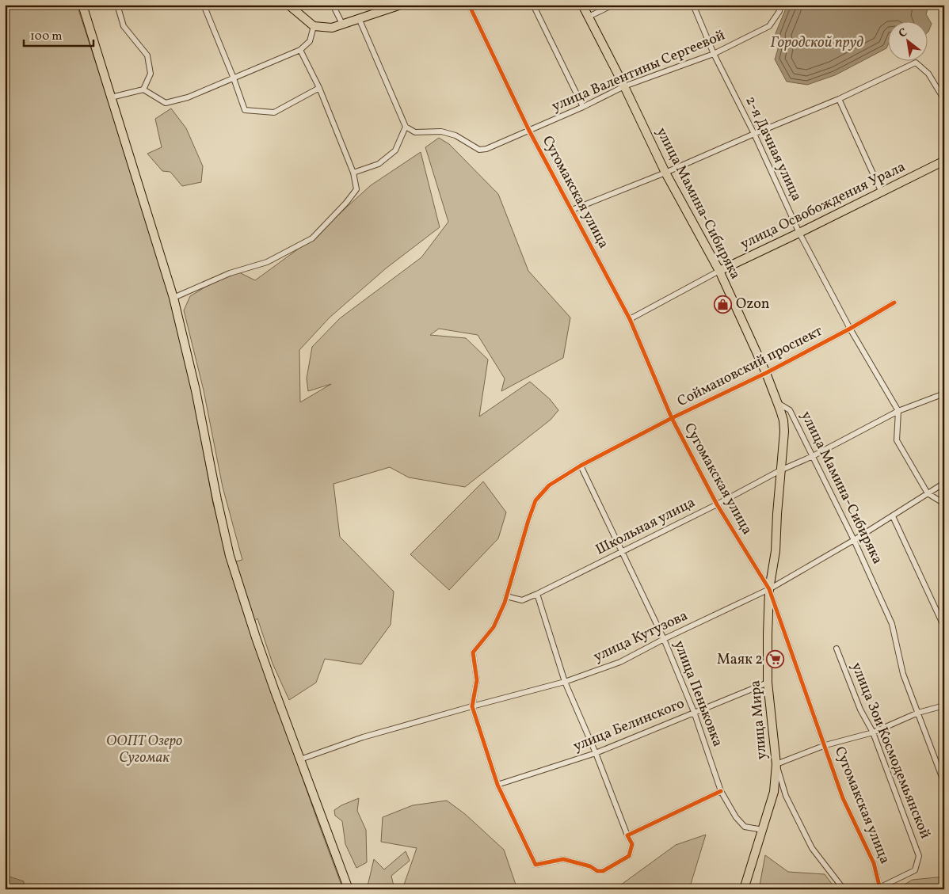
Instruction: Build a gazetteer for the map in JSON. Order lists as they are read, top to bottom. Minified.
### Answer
{"streets":{"main road":["улица Мамина-Сибиряка","улица Освобождения Урала","улица Мира"],"street":["улица Валентины Сергеевой","2-я Дачная улица","Сугомакская улица","Соймановский проспект","Школьная улица","улица Кутузова","улица Пеньковка","улица Белинского","улица Зои Космодемьянской"]},"crossings":[["улица Валентины Сергеевой","2-я Дачная улица"],["улица Валентины Сергеевой","Сугомакская улица"],["улица Валентины Сергеевой","улица Мамина-Сибиряка"],["2-я Дачная улица","улица Освобождения Урала"],["2-я Дачная улица","Соймановский проспект"],["2-я Дачная улица","Школьная улица"],["Сугомакская улица","улица Освобождения Урала"],["Сугомакская улица","Соймановский проспект"],["Сугомакская улица","Школьная улица"],["Сугомакская улица","улица Кутузова"],["Сугомакская улица","улица Мира"],["Сугомакская улица","улица Зои Космодемьянской"],["улица Мамина-Сибиряка","улица Освобождения Урала"],["улица Мамина-Сибиряка","Соймановский проспект"],["улица Мамина-Сибиряка","Школьная улица"],["улица Мамина-Сибиряка","улица Кутузова"],["улица Мамина-Сибиряка","улица Мира"],["Соймановский проспект","Школьная улица"],["Соймановский проспект","улица Кутузова"],["Соймановский проспект","улица Пеньковка"],["Школьная улица","улица Пеньковка"],["Школьная улица","улица Мира"],["улица Кутузова","улица Пеньковка"],["улица Кутузова","улица Мира"],["улица Пеньковка","улица Мира"],["улица Пеньковка","улица Белинского"],["улица Мира","улица Белинского"]],"water":["Городской пруд"],"parks":["ООПТ Озеро Сугомак"],"places":{"shop":["Ozon"],"supermarket":["Маяк 2"]},"scale_bar":"100 m","north":"top left"}
